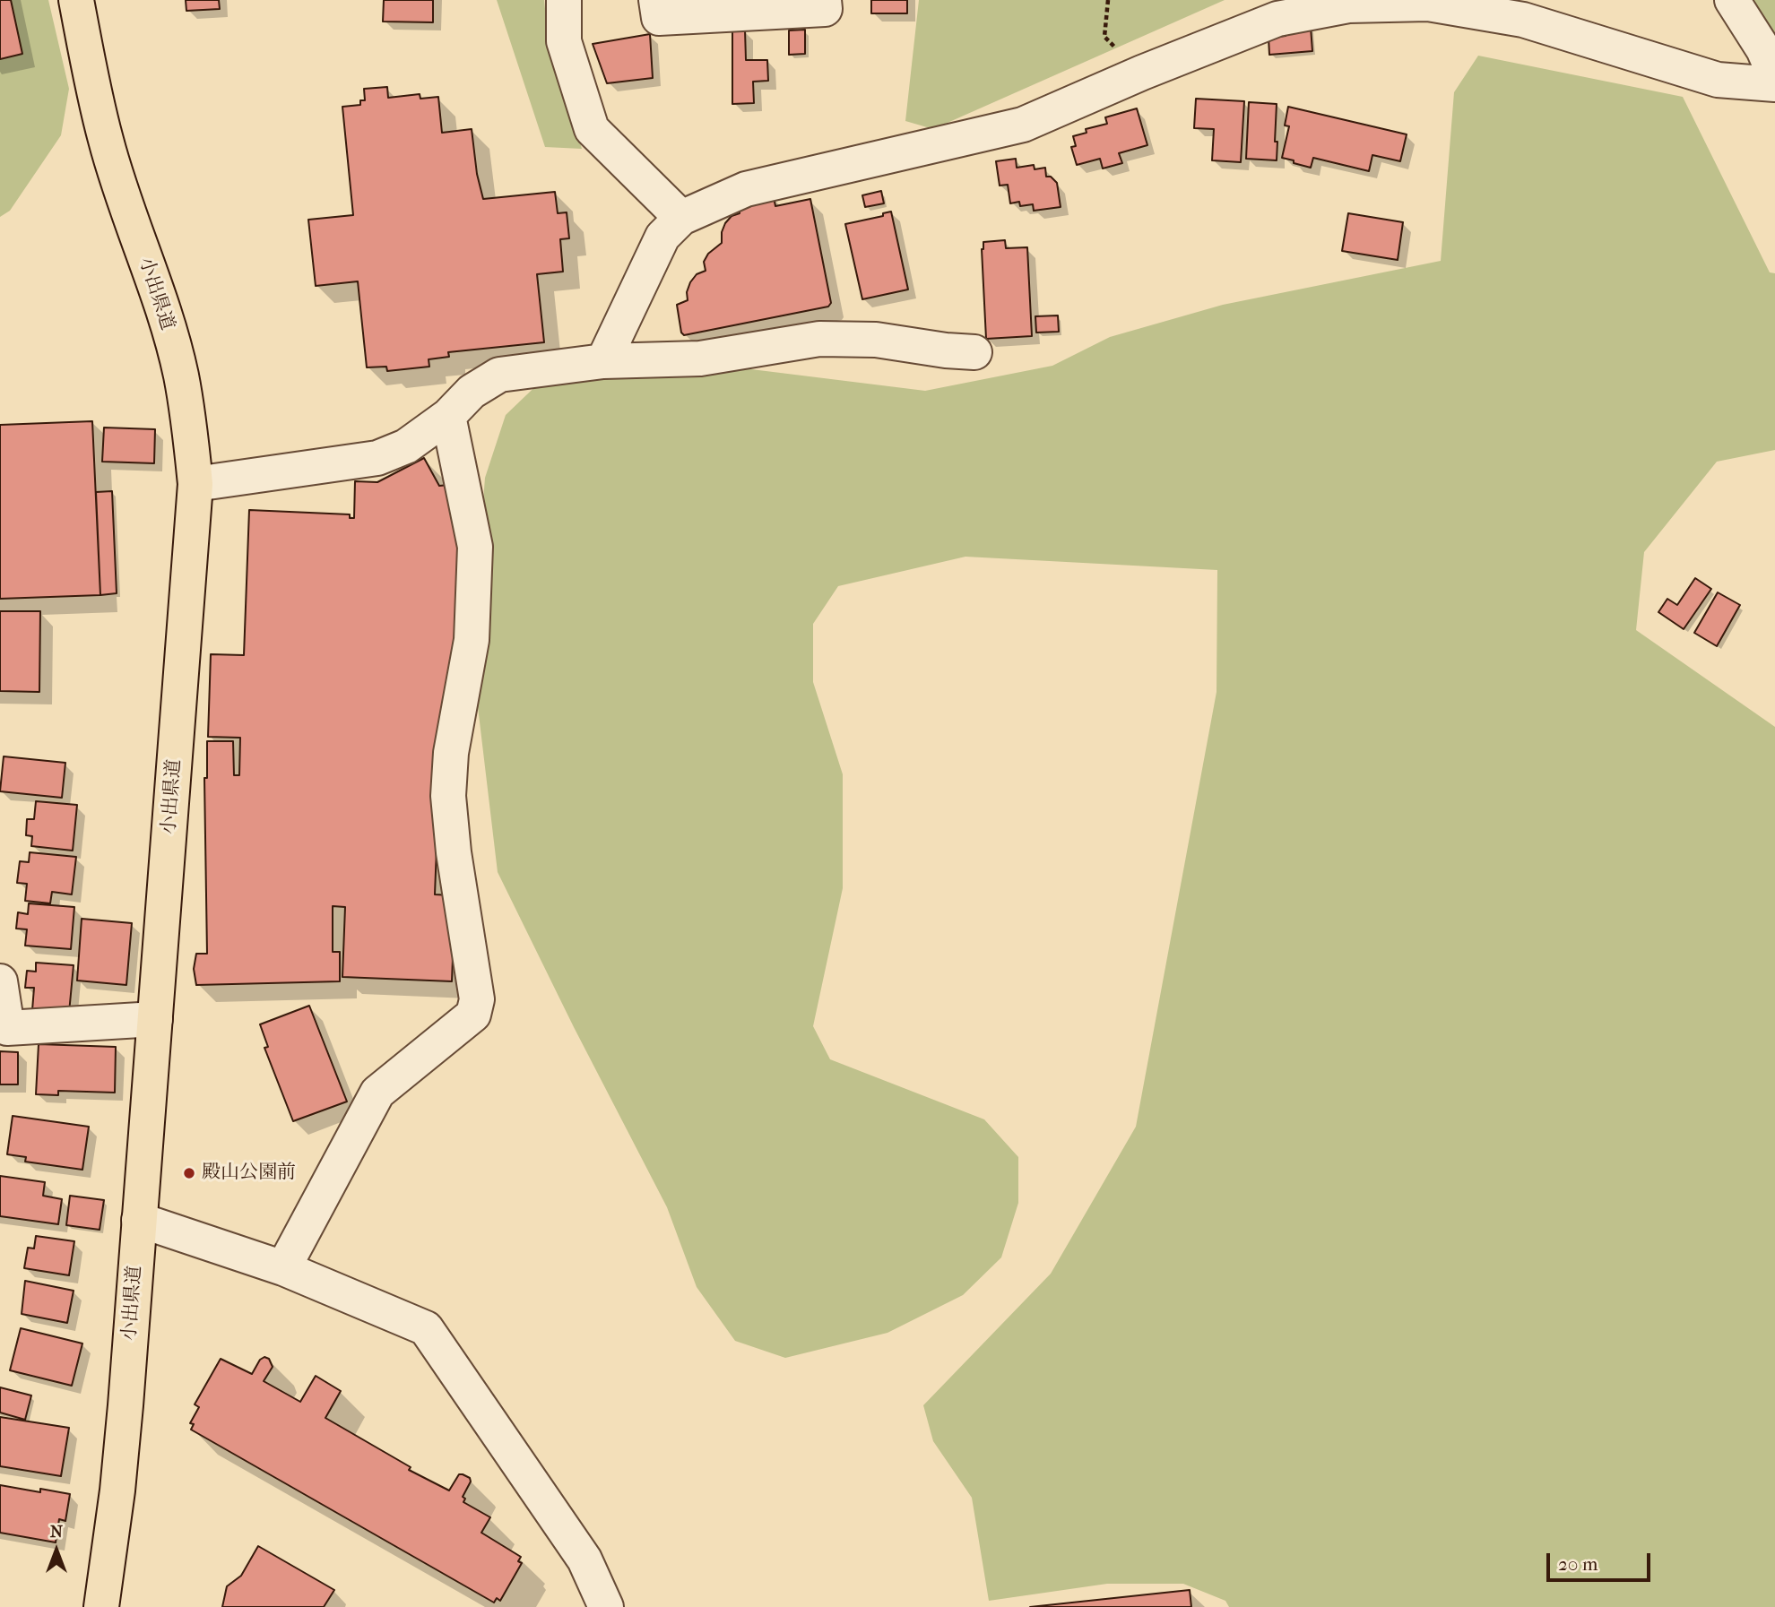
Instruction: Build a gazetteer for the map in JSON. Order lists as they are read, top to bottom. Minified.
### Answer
{"streets":{"main road":["小出県道"]},"places":["殿山公園前"],"scale_bar":"20 m","north":"top"}
